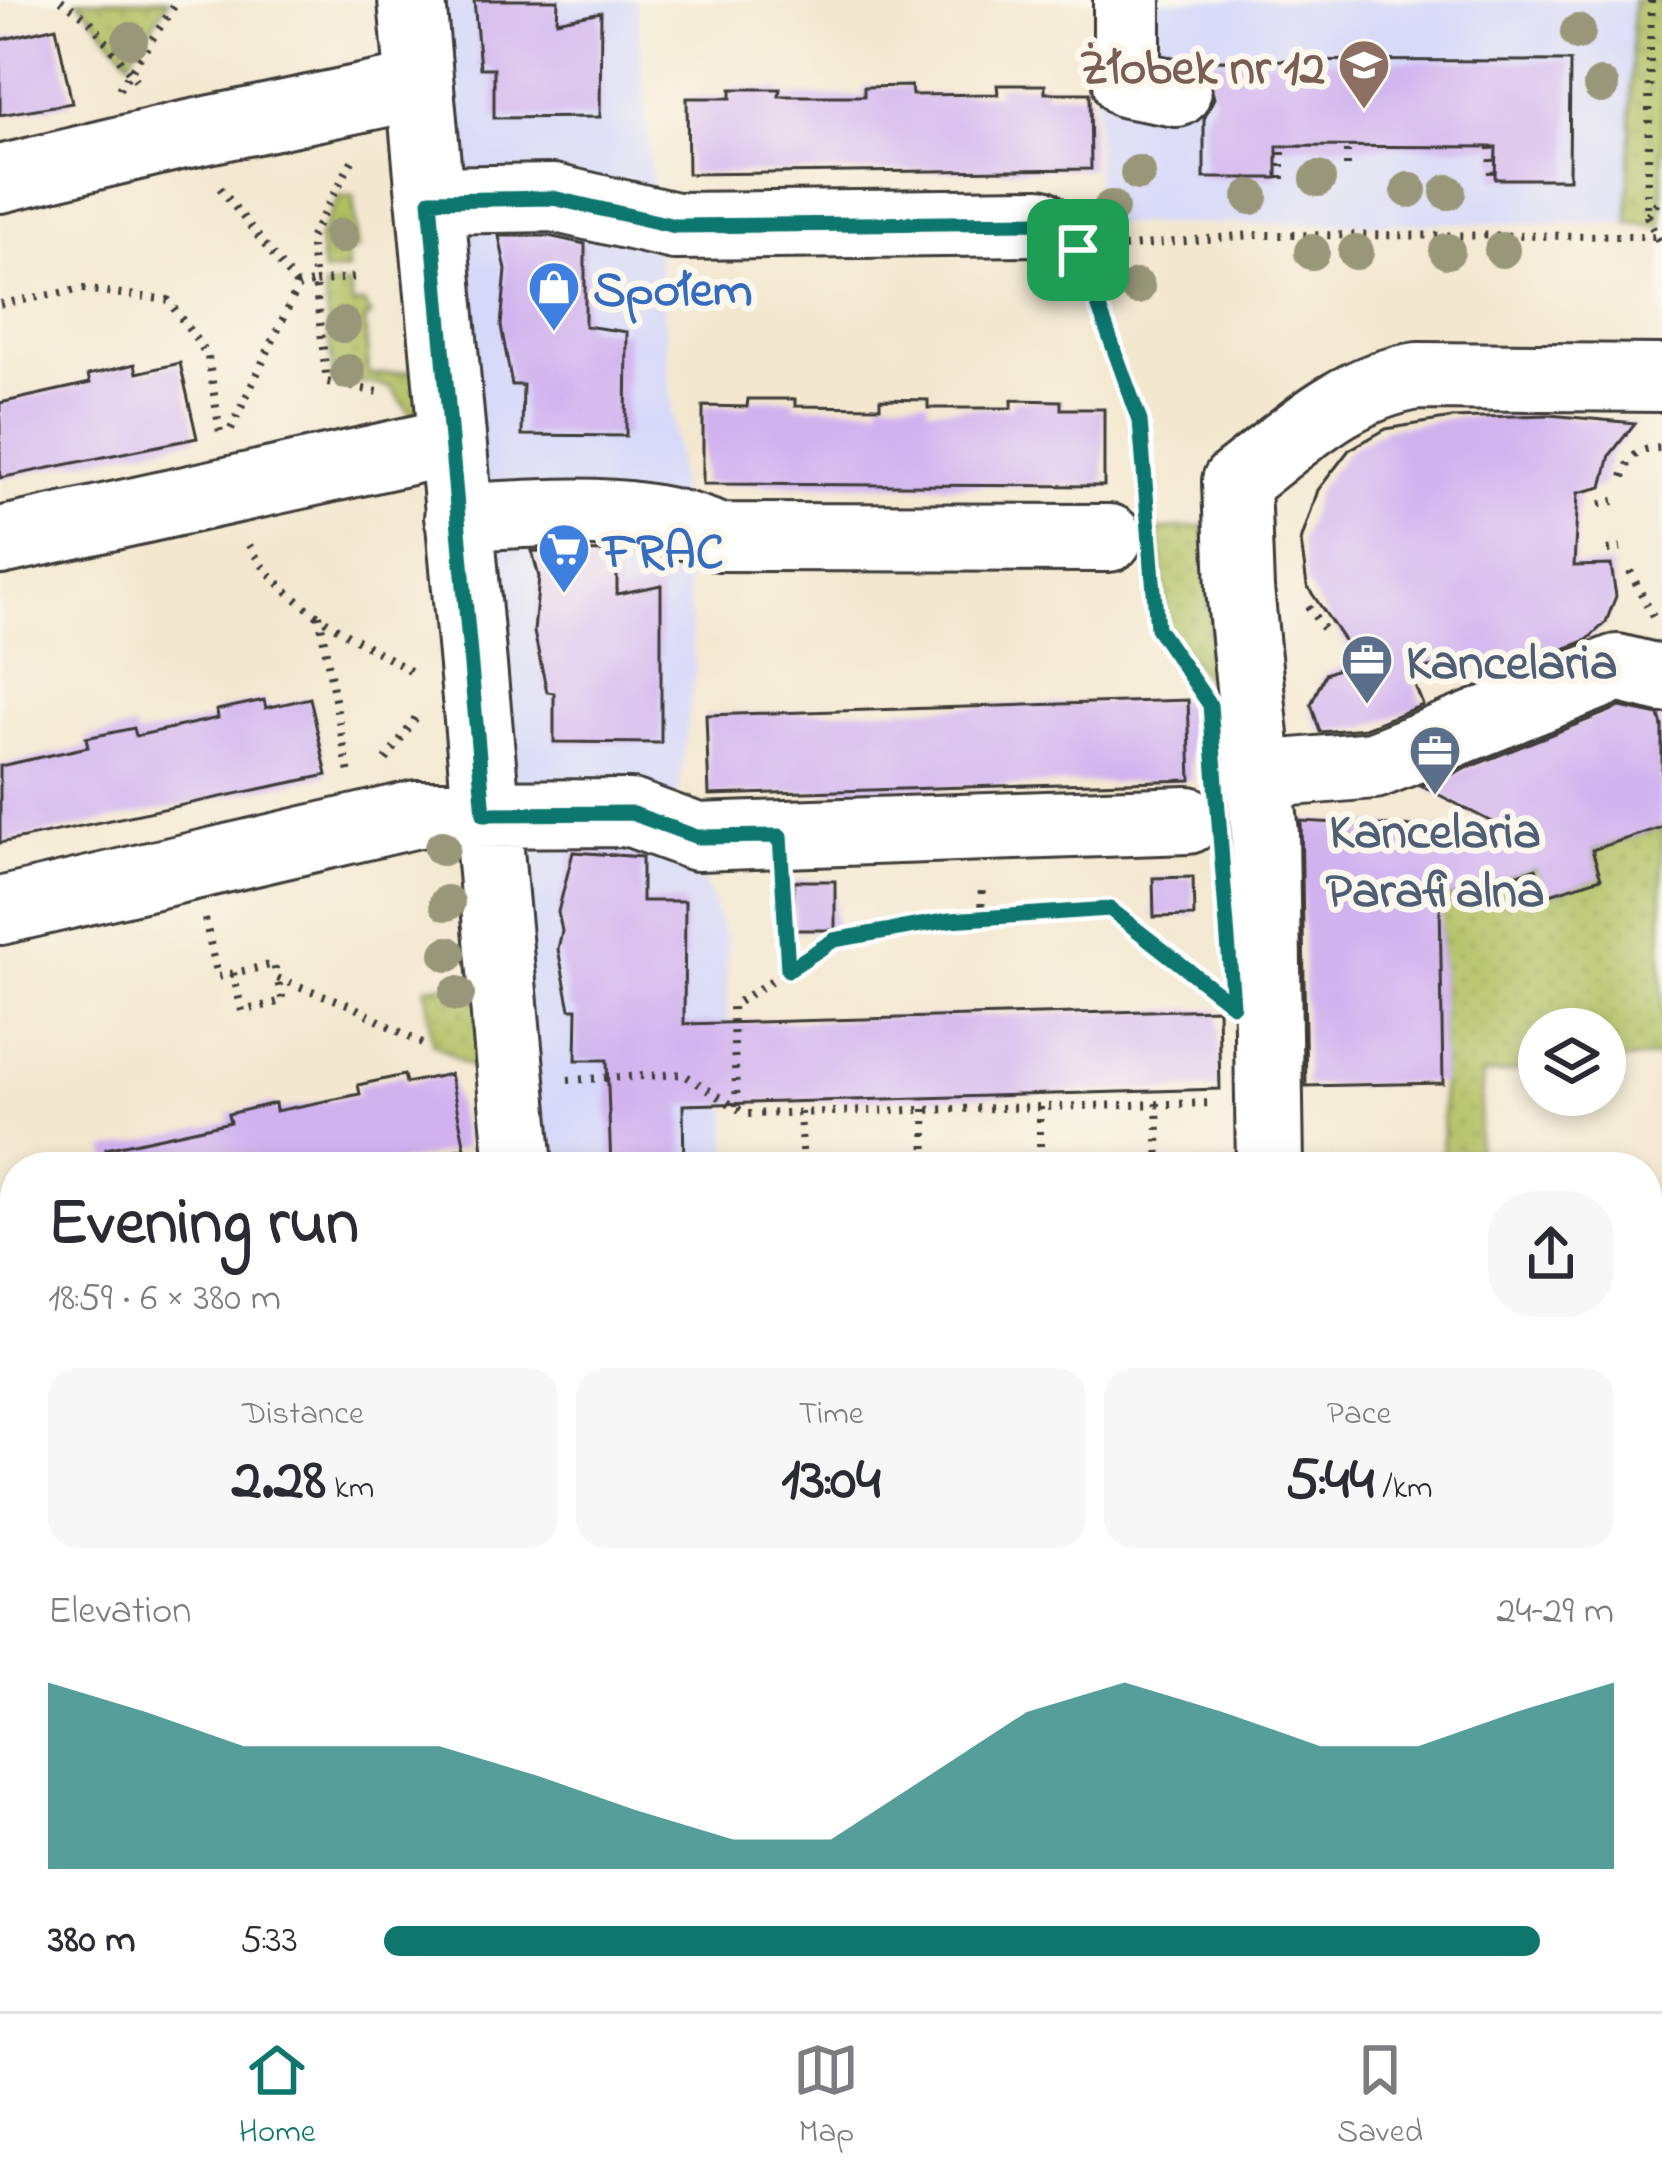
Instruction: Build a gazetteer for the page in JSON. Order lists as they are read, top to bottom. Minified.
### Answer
{"places":{"school or university":["Żłobek nr 12"],"shop":["Społem"],"supermarket":["FRAC"],"office":["Kancelaria","Kancelaria Parafialna"]},"page":{"heading":["Evening run","18:59 · 6 × 380 m"],"stats":[["Distance","2.28 km"],["Time","13:04"],["Pace","5:44 /km"]],"chart":["Elevation","24–29 m"],"list":[{"name":"380 m","note":"5:33"}],"tabs":["Home","Map","Saved"]}}
